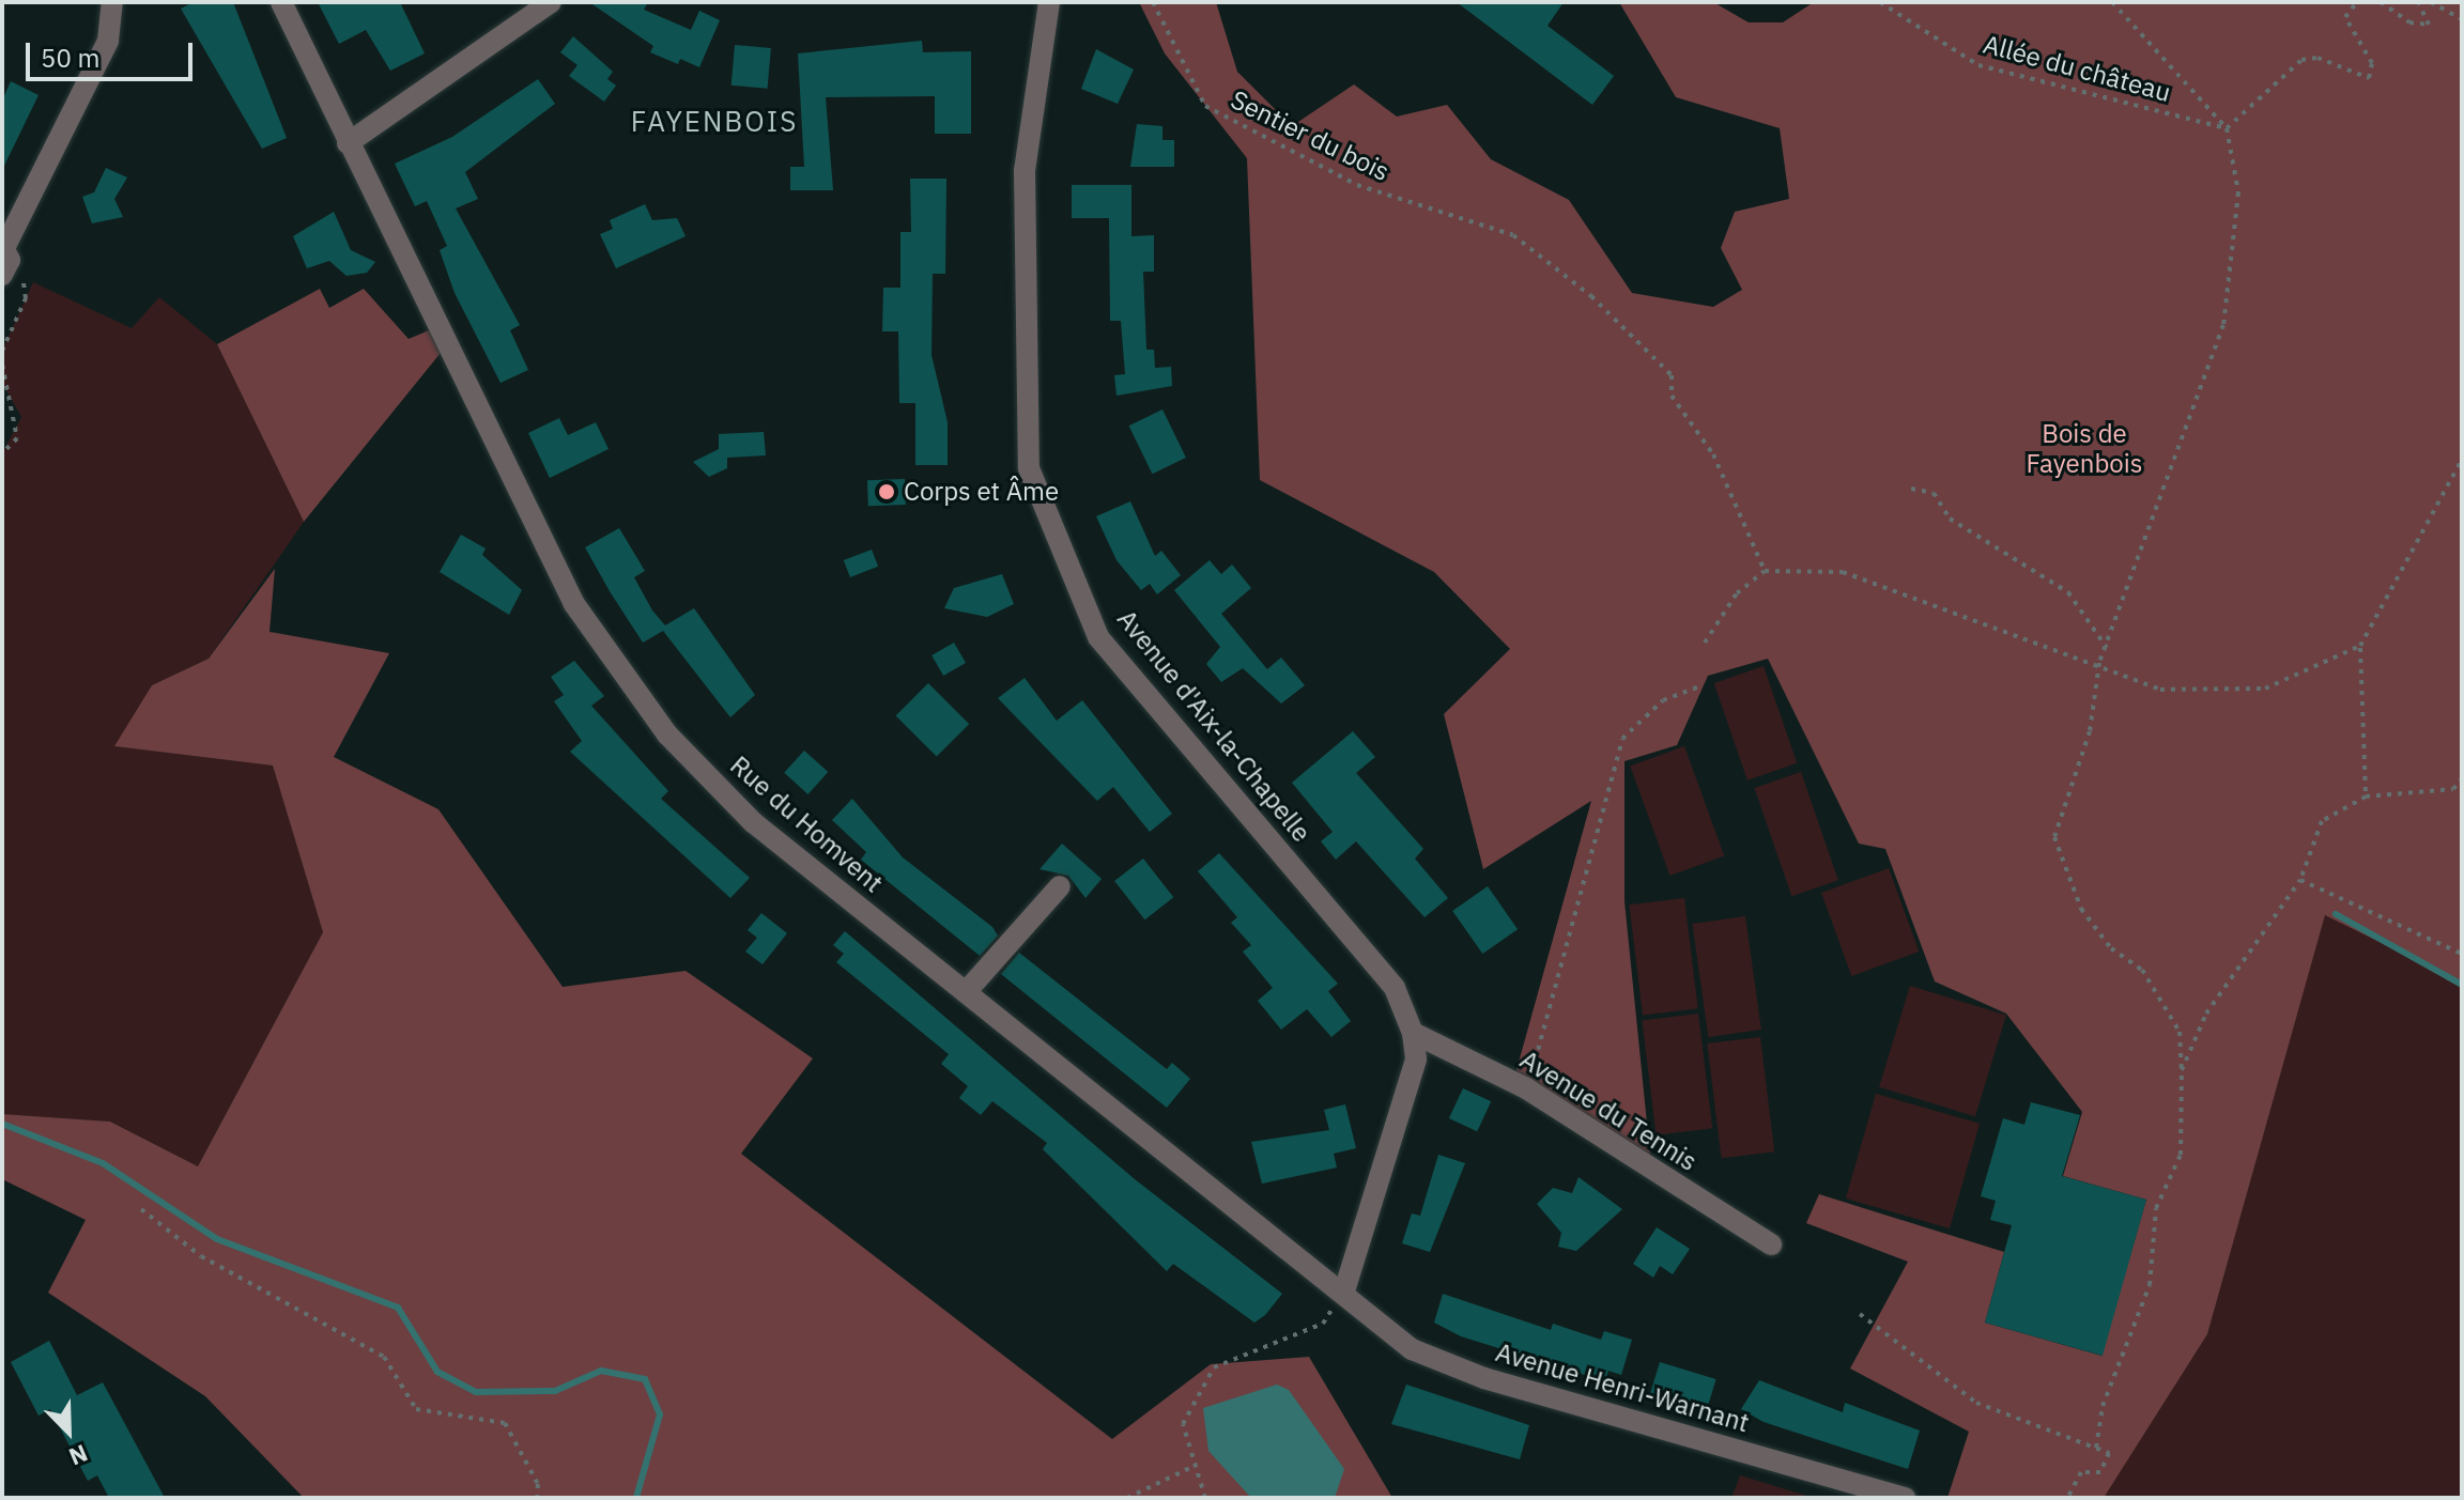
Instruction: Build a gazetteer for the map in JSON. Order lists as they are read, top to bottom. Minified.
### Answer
{"streets":{"street":["Avenue d'Aix-la-Chapelle","Rue du Homvent","Avenue du Tennis","Avenue Henri-Warnant"],"path":["Allée du château","Sentier du bois"]},"crossings":[["Avenue d'Aix-la-Chapelle","Rue du Homvent"],["Avenue d'Aix-la-Chapelle","Avenue du Tennis"],["Avenue d'Aix-la-Chapelle","Avenue Henri-Warnant"],["Rue du Homvent","Avenue Henri-Warnant"]],"districts":["FAYENBOIS"],"parks":["Bois de Fayenbois"],"places":["Corps et Âme"],"scale_bar":"50 m","north":"bottom right"}
